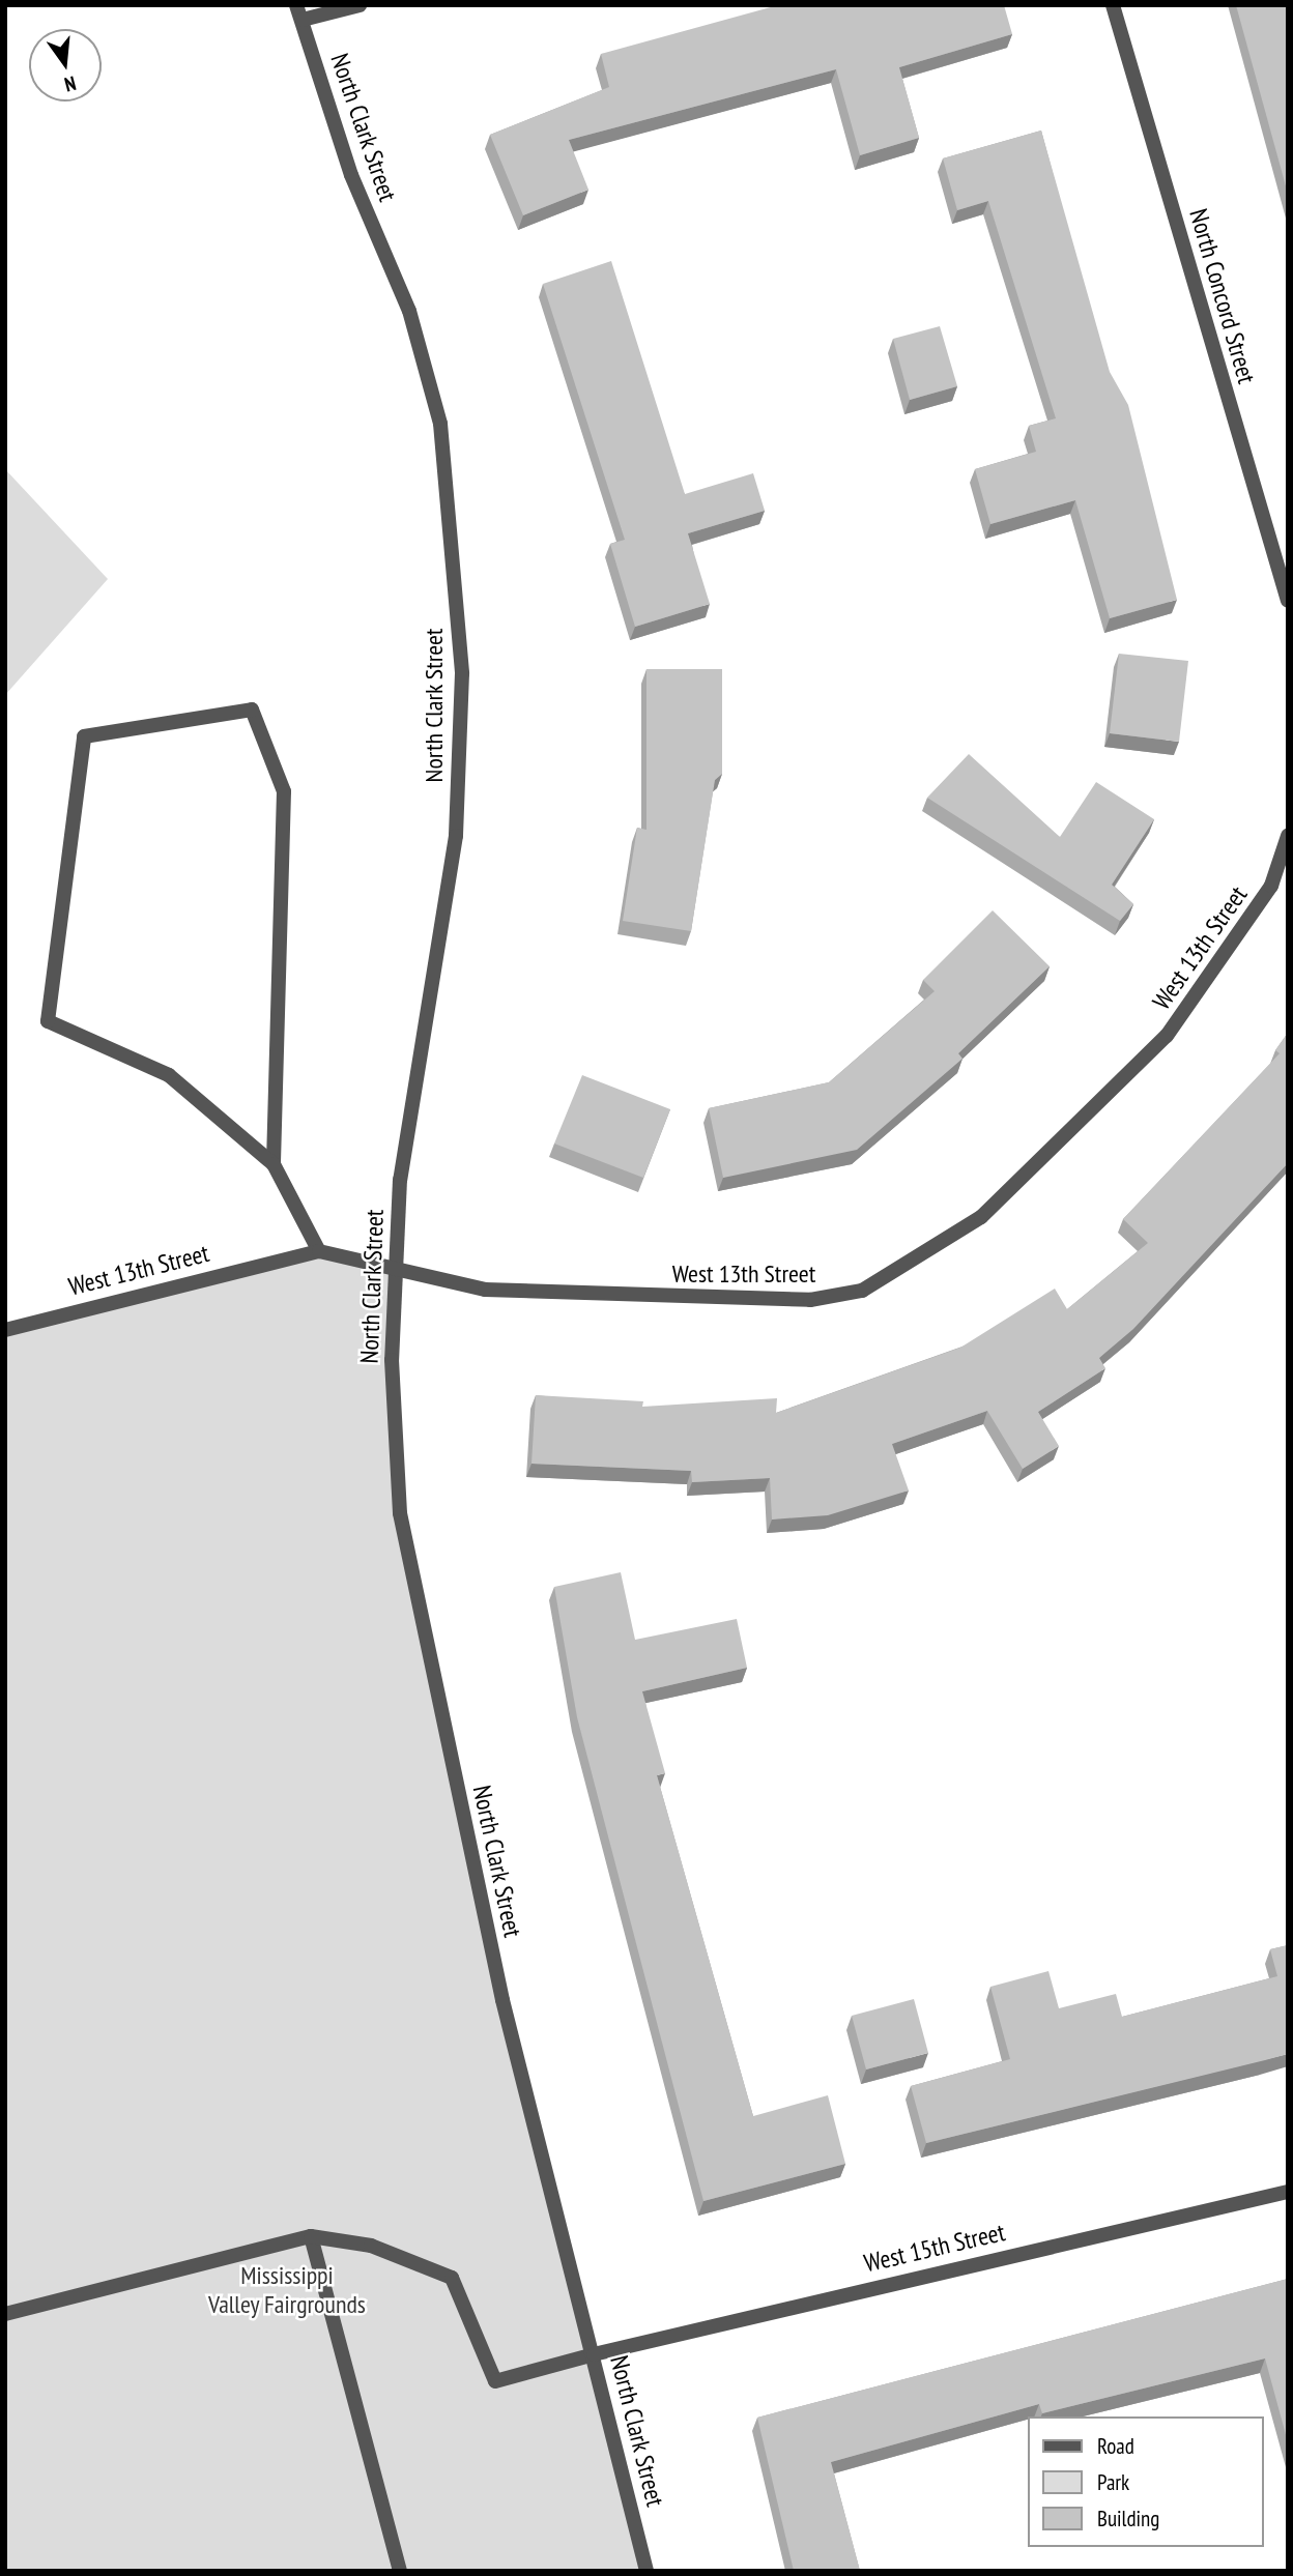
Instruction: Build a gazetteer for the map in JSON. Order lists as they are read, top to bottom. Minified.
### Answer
{"streets":{"street":["North Clark Street","North Concord Street","West 13th Street","West 15th Street"]},"crossings":[["North Clark Street","West 13th Street"],["North Clark Street","West 15th Street"]],"parks":["Mississippi Valley Fairgrounds"],"legend":["Road","Park","Building"],"north":"bottom"}
